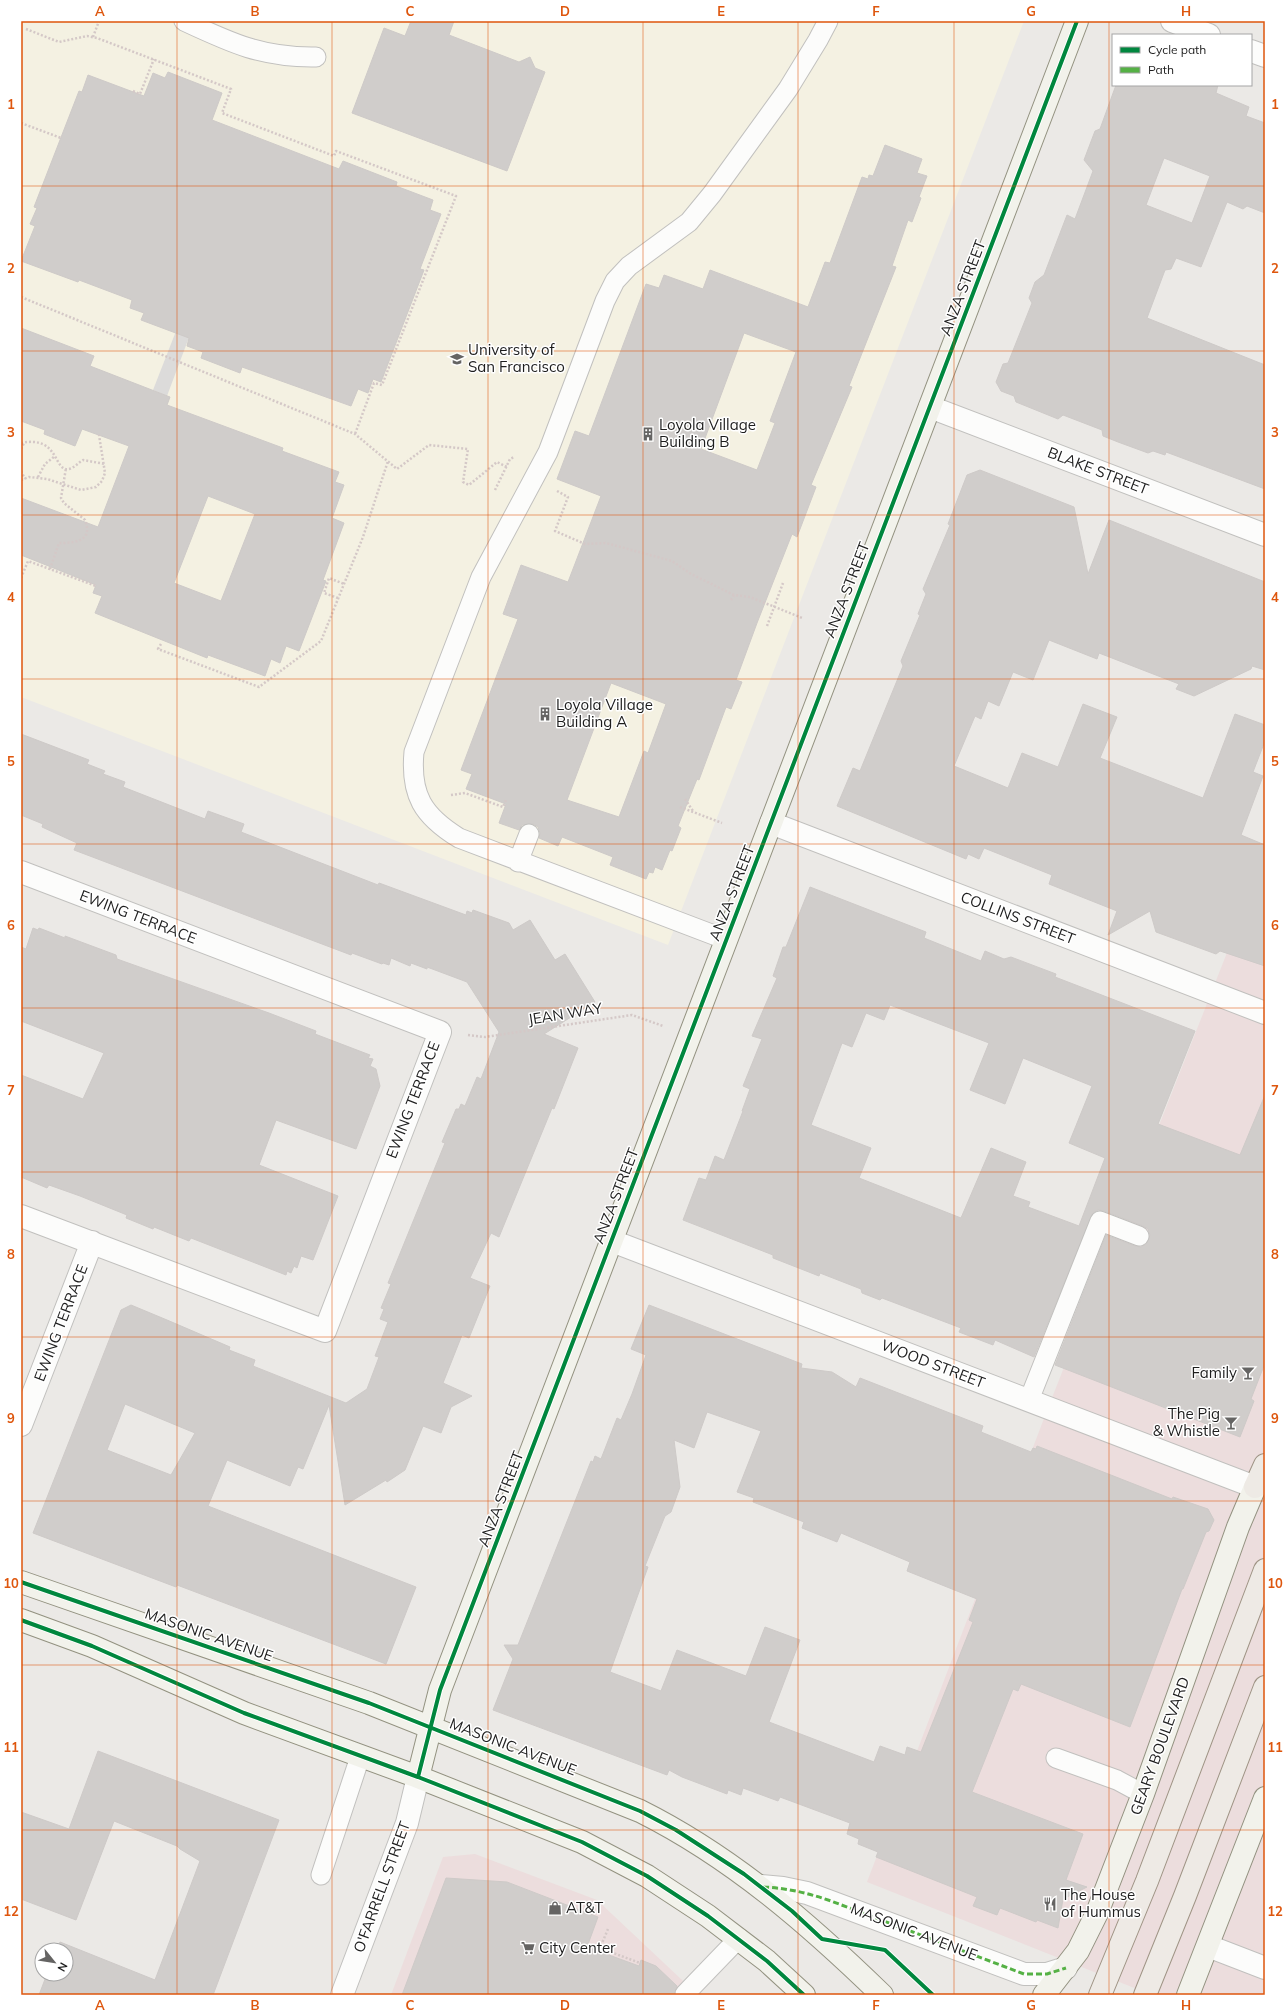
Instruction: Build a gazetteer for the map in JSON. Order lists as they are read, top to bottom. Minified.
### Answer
{"streets":{"main road":["ANZA STREET","MASONIC AVENUE","GEARY BOULEVARD"],"street":["BLAKE STREET","EWING TERRACE","COLLINS STREET","WOOD STREET","O'FARRELL STREET"],"path":["JEAN WAY"]},"crossings":[["ANZA STREET","BLAKE STREET"],["ANZA STREET","COLLINS STREET"],["ANZA STREET","JEAN WAY"],["ANZA STREET","WOOD STREET"],["ANZA STREET","MASONIC AVENUE"],["ANZA STREET","O'FARRELL STREET"],["EWING TERRACE","JEAN WAY"],["WOOD STREET","GEARY BOULEVARD"],["MASONIC AVENUE","GEARY BOULEVARD"]],"places":{"school or university":["University of San Francisco"],"building":["Loyola Village Building B","Loyola Village Building A"],"bar":["Family","The Pig & Whistle"],"restaurant":["The House of Hummus"],"shop":["AT&T"],"supermarket":["City Center"]},"legend":["Cycle path","Path"],"north":"bottom right","grid":{"columns":["A","B","C","D","E","F","G","H"],"rows":["1","2","3","4","5","6","7","8","9","10","11","12"]}}
